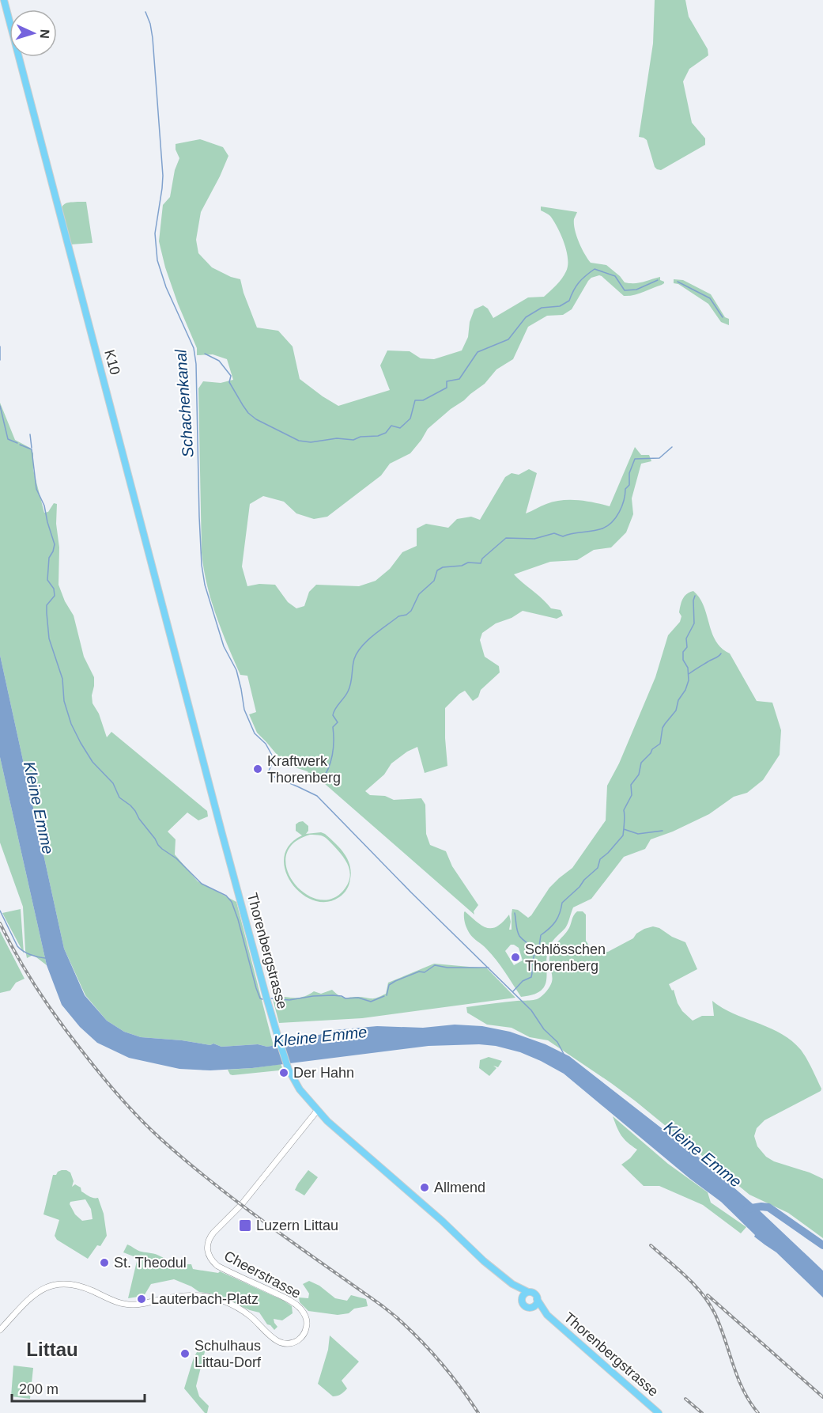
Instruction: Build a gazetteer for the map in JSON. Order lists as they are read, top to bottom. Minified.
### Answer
{"streets":{"main road":["K10","Thorenbergstrasse"],"street":["Cheerstrasse"]},"crossings":[["K10","Thorenbergstrasse"],["Thorenbergstrasse","Cheerstrasse"]],"districts":["Littau"],"water":["Schachenkanal","Kleine Emme"],"places":{"other":["Kraftwerk Thorenberg","Schlösschen Thorenberg","Der Hahn","Allmend","St. Theodul","Lauterbach-Platz","Schulhaus Littau-Dorf"],"transit":["Luzern Littau"]},"scale_bar":"200 m","north":"right"}
